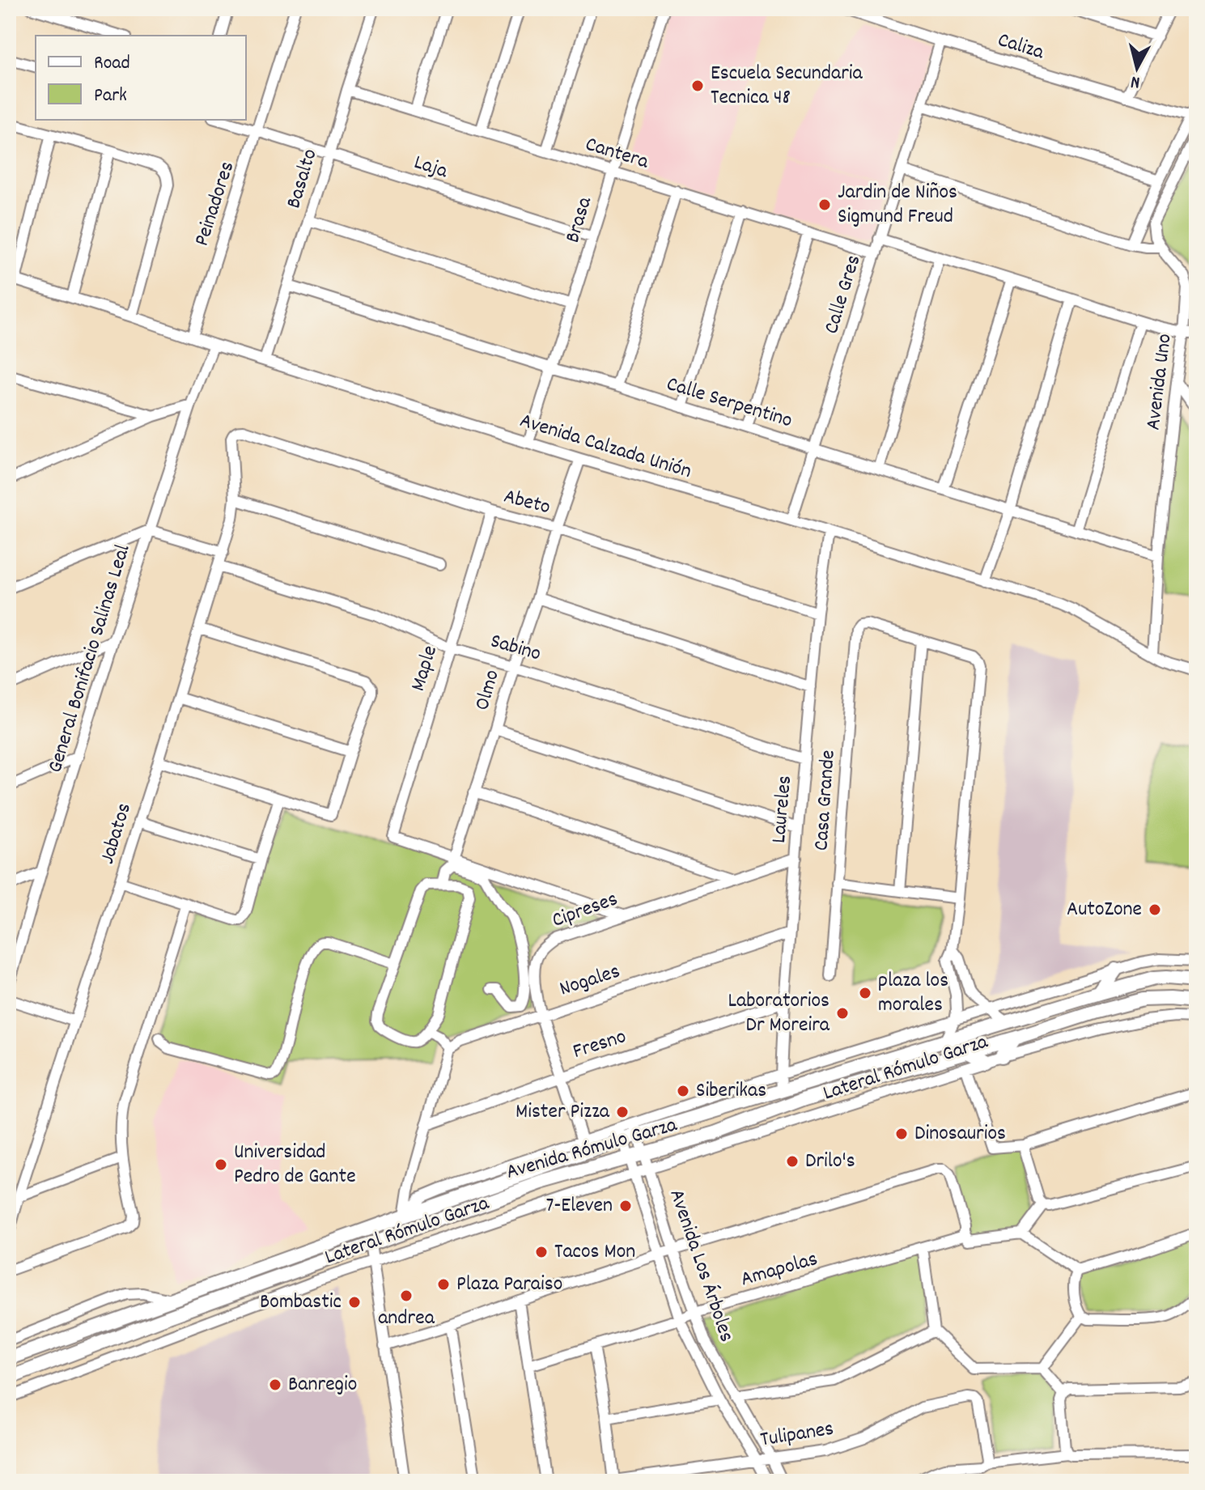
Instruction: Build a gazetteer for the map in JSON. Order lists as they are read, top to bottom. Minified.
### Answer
{"streets":{"main road":["Avenida Rómulo Garza"],"street":["Caliza","Cantera","Laja","Basalto","Peinadores","Brasa","Calle Gres","Avenida Uno","Calle Serpentino","Avenida Calzada Unión","Abeto","Sabino","General Bonifacio Salinas Leal","Maple","Olmo","Casa Grande","Laureles","Jabatos","Cipreses","Nogales","Fresno","Lateral Rómulo Garza","Avenida Los Árboles","Amapolas","Tulipanes"]},"crossings":[["Caliza","Calle Gres"],["Cantera","Basalto"],["Cantera","Brasa"],["Cantera","Calle Gres"],["Laja","Basalto"],["Laja","Peinadores"],["Laja","Brasa"],["Basalto","Calle Serpentino"],["Basalto","Avenida Calzada Unión"],["Peinadores","Avenida Calzada Unión"],["Brasa","Calle Serpentino"],["Brasa","Avenida Calzada Unión"],["Calle Gres","Calle Serpentino"],["Calle Gres","Avenida Calzada Unión"],["Avenida Uno","Calle Serpentino"],["Avenida Uno","Avenida Calzada Unión"],["Avenida Calzada Unión","General Bonifacio Salinas Leal"],["Avenida Calzada Unión","Olmo"],["Avenida Calzada Unión","Laureles"],["Abeto","Maple"],["Abeto","Olmo"],["Abeto","Laureles"],["Abeto","Jabatos"],["Sabino","Maple"],["Sabino","Olmo"],["Sabino","Laureles"],["Sabino","Jabatos"],["Maple","Olmo"],["Laureles","Cipreses"],["Laureles","Nogales"],["Laureles","Fresno"],["Laureles","Lateral Rómulo Garza"],["Laureles","Avenida Rómulo Garza"],["Cipreses","Nogales"],["Cipreses","Fresno"],["Cipreses","Lateral Rómulo Garza"],["Lateral Rómulo Garza","Avenida Rómulo Garza"],["Lateral Rómulo Garza","Avenida Los Árboles"],["Avenida Rómulo Garza","Avenida Los Árboles"],["Avenida Los Árboles","Amapolas"],["Avenida Los Árboles","Tulipanes"]],"places":["Escuela Secundaria Tecnica 48","Jardin de Niños Sigmund Freud","AutoZone","plaza los morales","Laboratorios Dr Moreira","Siberikas","Mister Pizza","Dinosaurios","Drilo's","Universidad Pedro de Gante","7-Eleven","Tacos Mon","Plaza Paraiso","andrea","Bombastic","Banregio"],"legend":["Road","Park"],"north":"bottom"}
